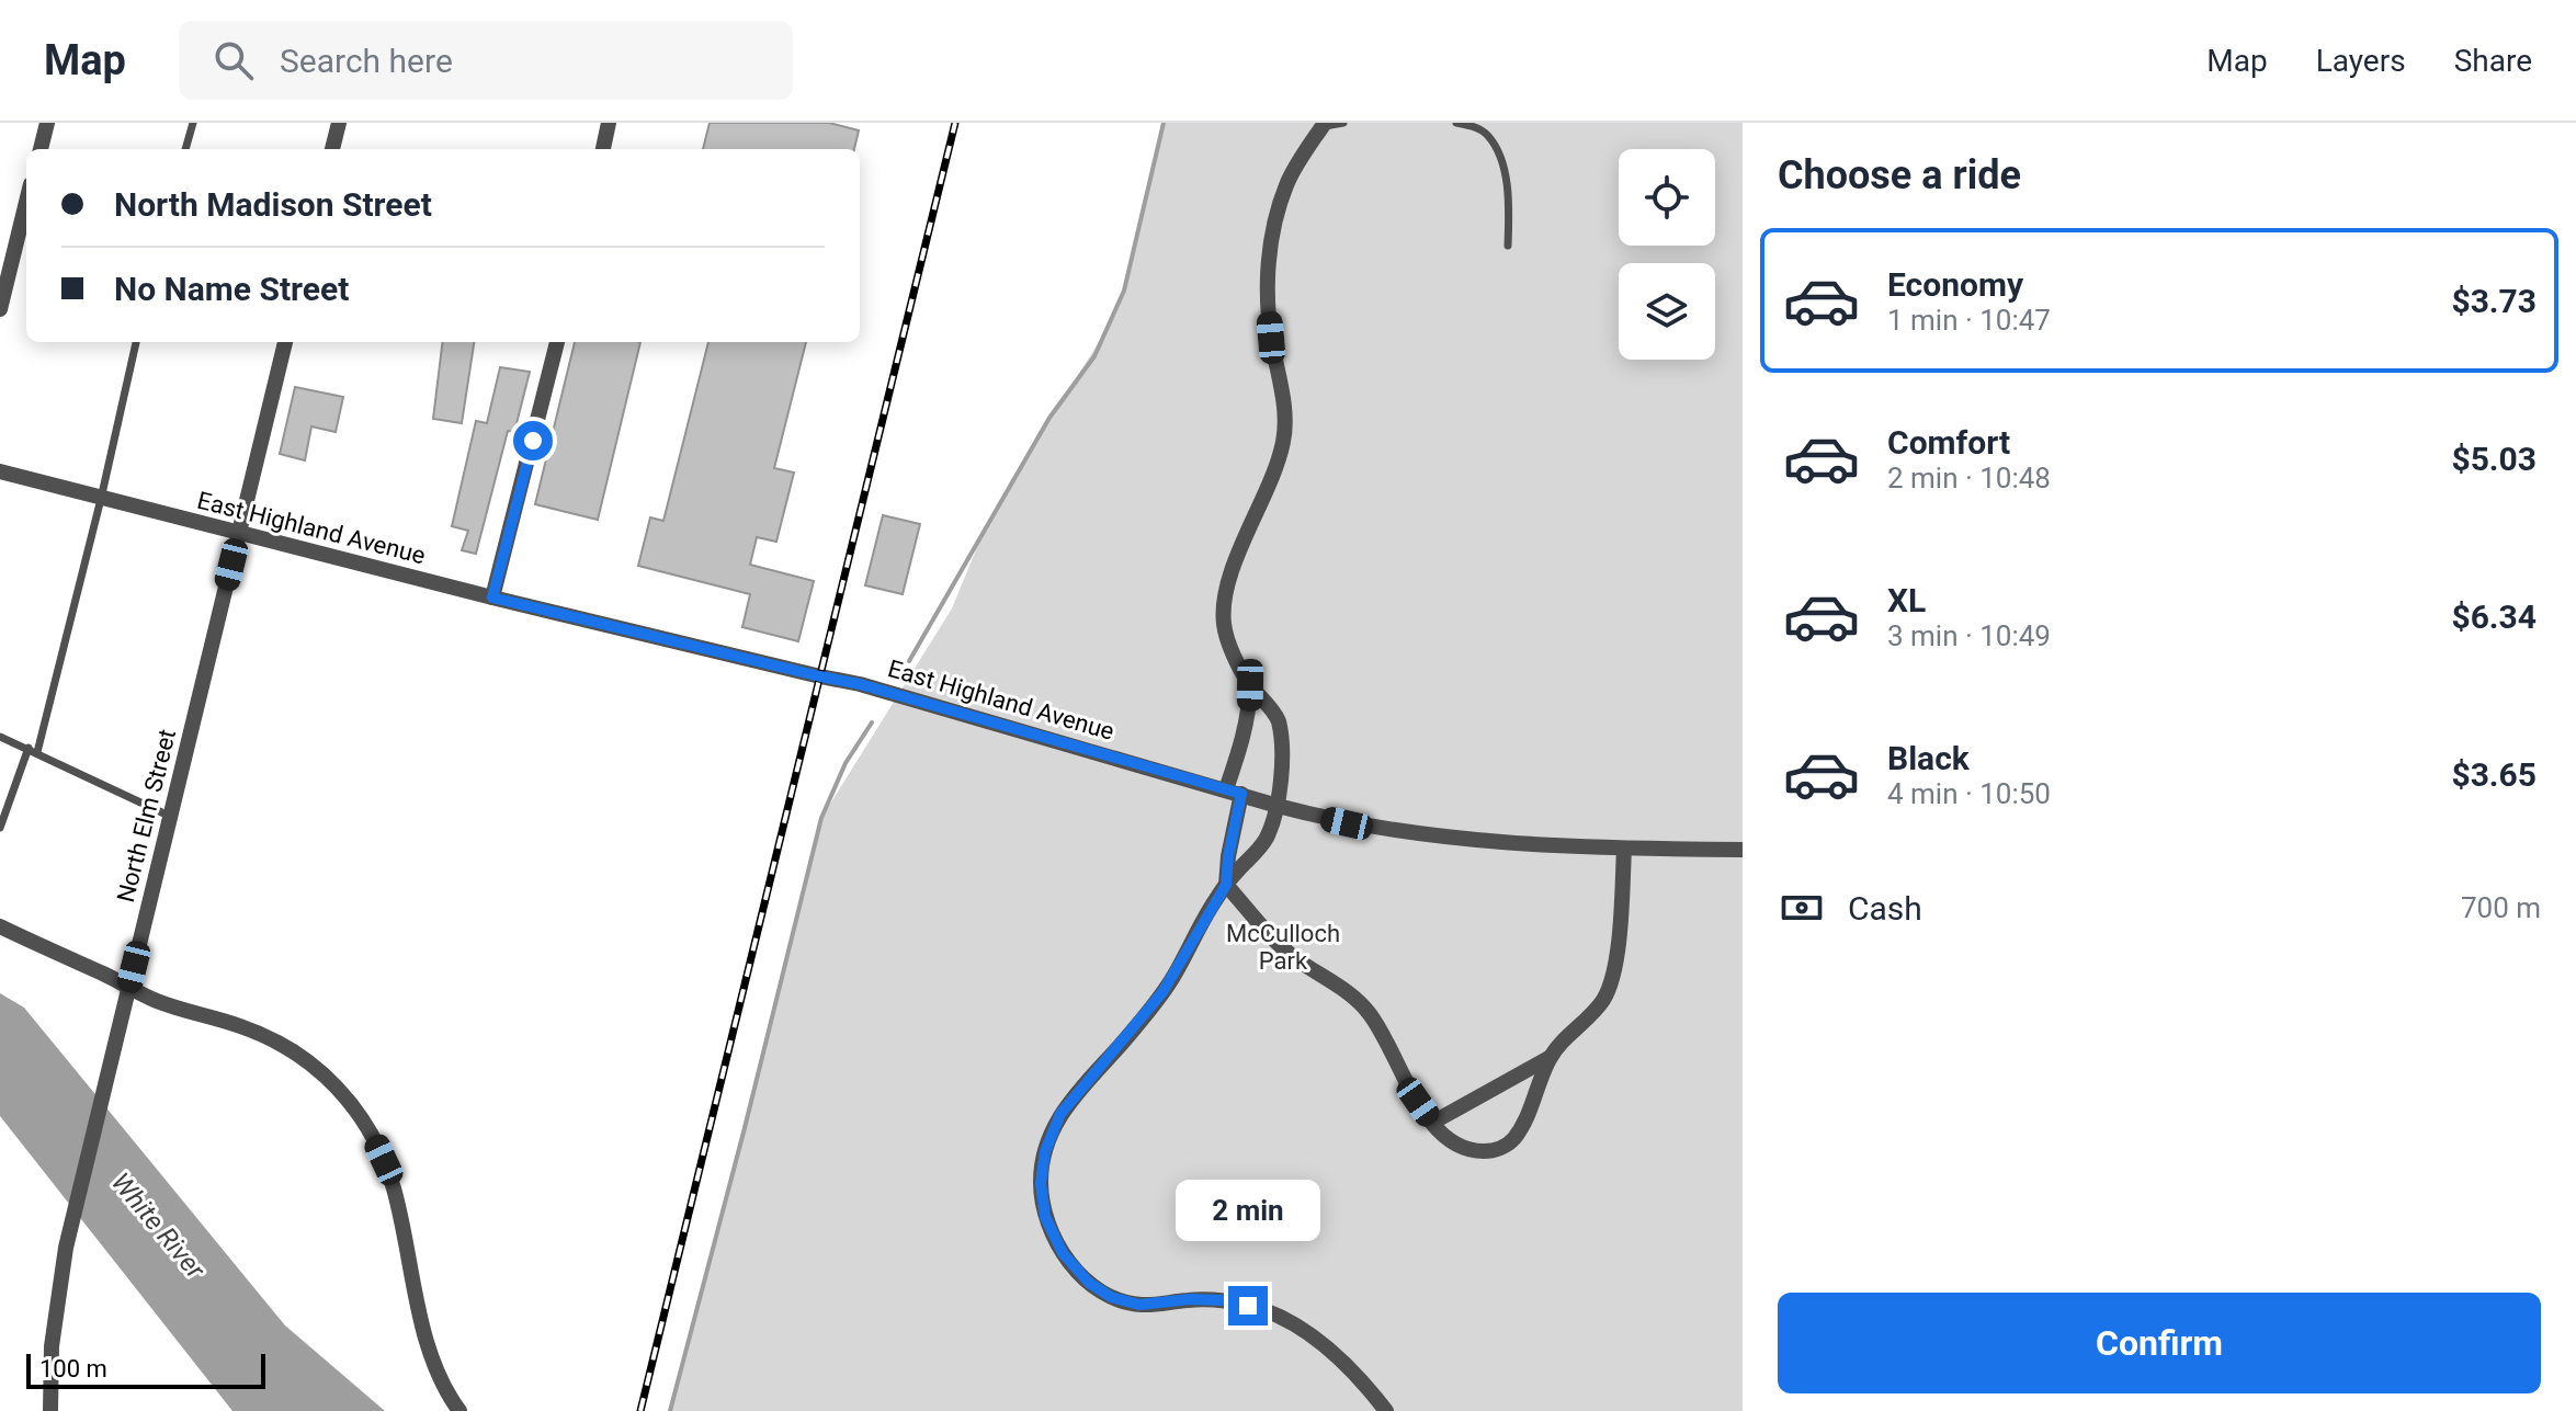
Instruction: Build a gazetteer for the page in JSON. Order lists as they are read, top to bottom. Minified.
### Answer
{"streets":{"street":["East Highland Avenue","North Elm Street"]},"crossings":[["East Highland Avenue","North Elm Street"]],"water":["White River"],"parks":["McCulloch Park"],"scale_bar":"100 m","page":{"header":"Map","search":"Search here","nav":["Map","Layers","Share"],"heading":"Choose a ride","banner":["North Madison Street","No Name Street"],"list":[{"name":"Economy","note":"1 min · 10:47","value":"$3.73"},{"name":"Comfort","note":"2 min · 10:48","value":"$5.03"},{"name":"XL","note":"3 min · 10:49","value":"$6.34"},{"name":"Black","note":"4 min · 10:50","value":"$3.65"}],"pay":["Cash","700 m"],"bubble":"2 min","buttons":"Confirm","scale":"100 m"}}
